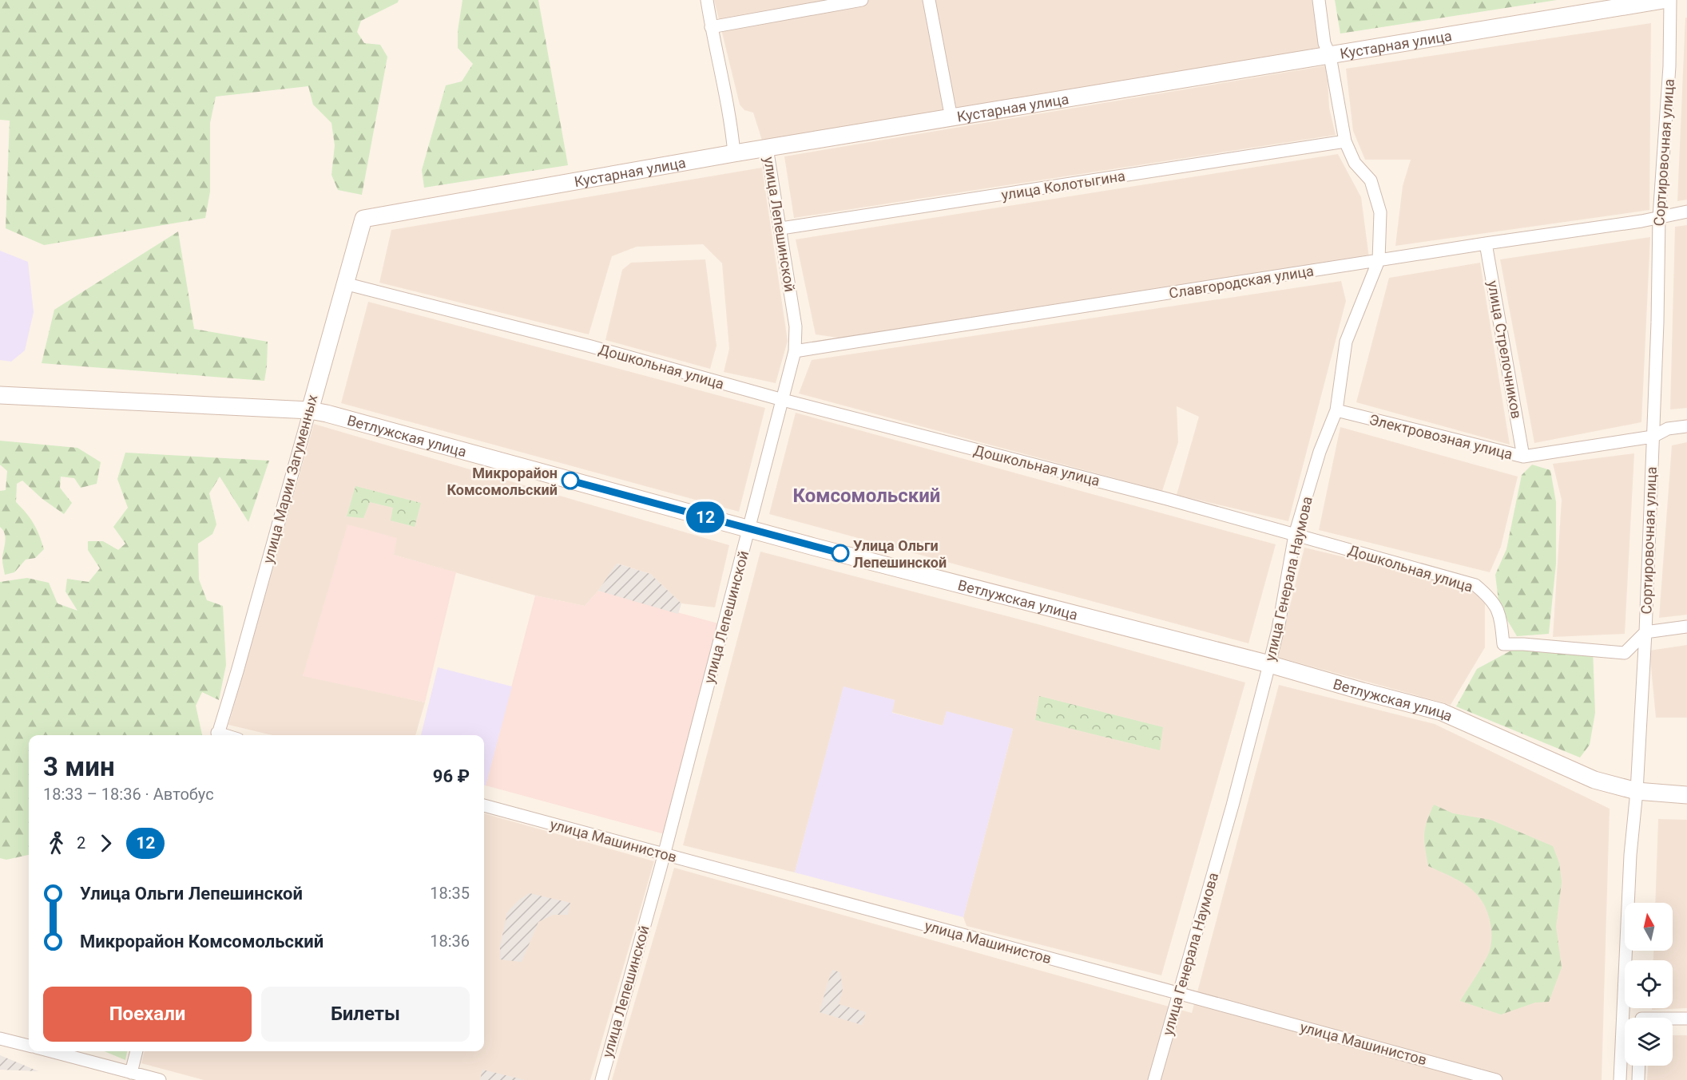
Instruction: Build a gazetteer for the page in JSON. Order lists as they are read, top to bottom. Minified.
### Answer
{"streets":{"main road":["Кустарная улица","Ветлужская улица","улица Марии Загуменных"],"street":["Сортировочная улица","улица Колотыгина","улица Лепешинской","Славгородская улица","улица Стрелочников","Дошкольная улица","Электровозная улица","улица Генерала Наумова","улица Машинистов"]},"crossings":[["Кустарная улица","улица Лепешинской"],["Кустарная улица","улица Марии Загуменных"],["Кустарная улица","улица Генерала Наумова"],["Сортировочная улица","Славгородская улица"],["Сортировочная улица","Дошкольная улица"],["Сортировочная улица","Ветлужская улица"],["Сортировочная улица","Электровозная улица"],["улица Колотыгина","улица Лепешинской"],["улица Колотыгина","улица Генерала Наумова"],["улица Лепешинской","Славгородская улица"],["улица Лепешинской","Дошкольная улица"],["улица Лепешинской","Ветлужская улица"],["улица Лепешинской","улица Машинистов"],["Славгородская улица","улица Стрелочников"],["Славгородская улица","улица Генерала Наумова"],["улица Стрелочников","Электровозная улица"],["Дошкольная улица","улица Марии Загуменных"],["Дошкольная улица","улица Генерала Наумова"],["Ветлужская улица","улица Марии Загуменных"],["Ветлужская улица","улица Генерала Наумова"],["Электровозная улица","улица Генерала Наумова"],["улица Генерала Наумова","улица Машинистов"]],"districts":["Комсомольский"],"places":["Микрорайон Комсомольский","Улица Ольги Лепешинской"],"lines":["bus line 12"],"north":"top","page":{"on_map":"12","heading":["3 мин","18:33 – 18:36 · Автобус","96 ₽"],"legs":["2","12"],"list":[{"name":"Улица Ольги Лепешинской","value":"18:35"},{"name":"Микрорайон Комсомольский","value":"18:36"}],"buttons":["Поехали","Билеты"]}}
